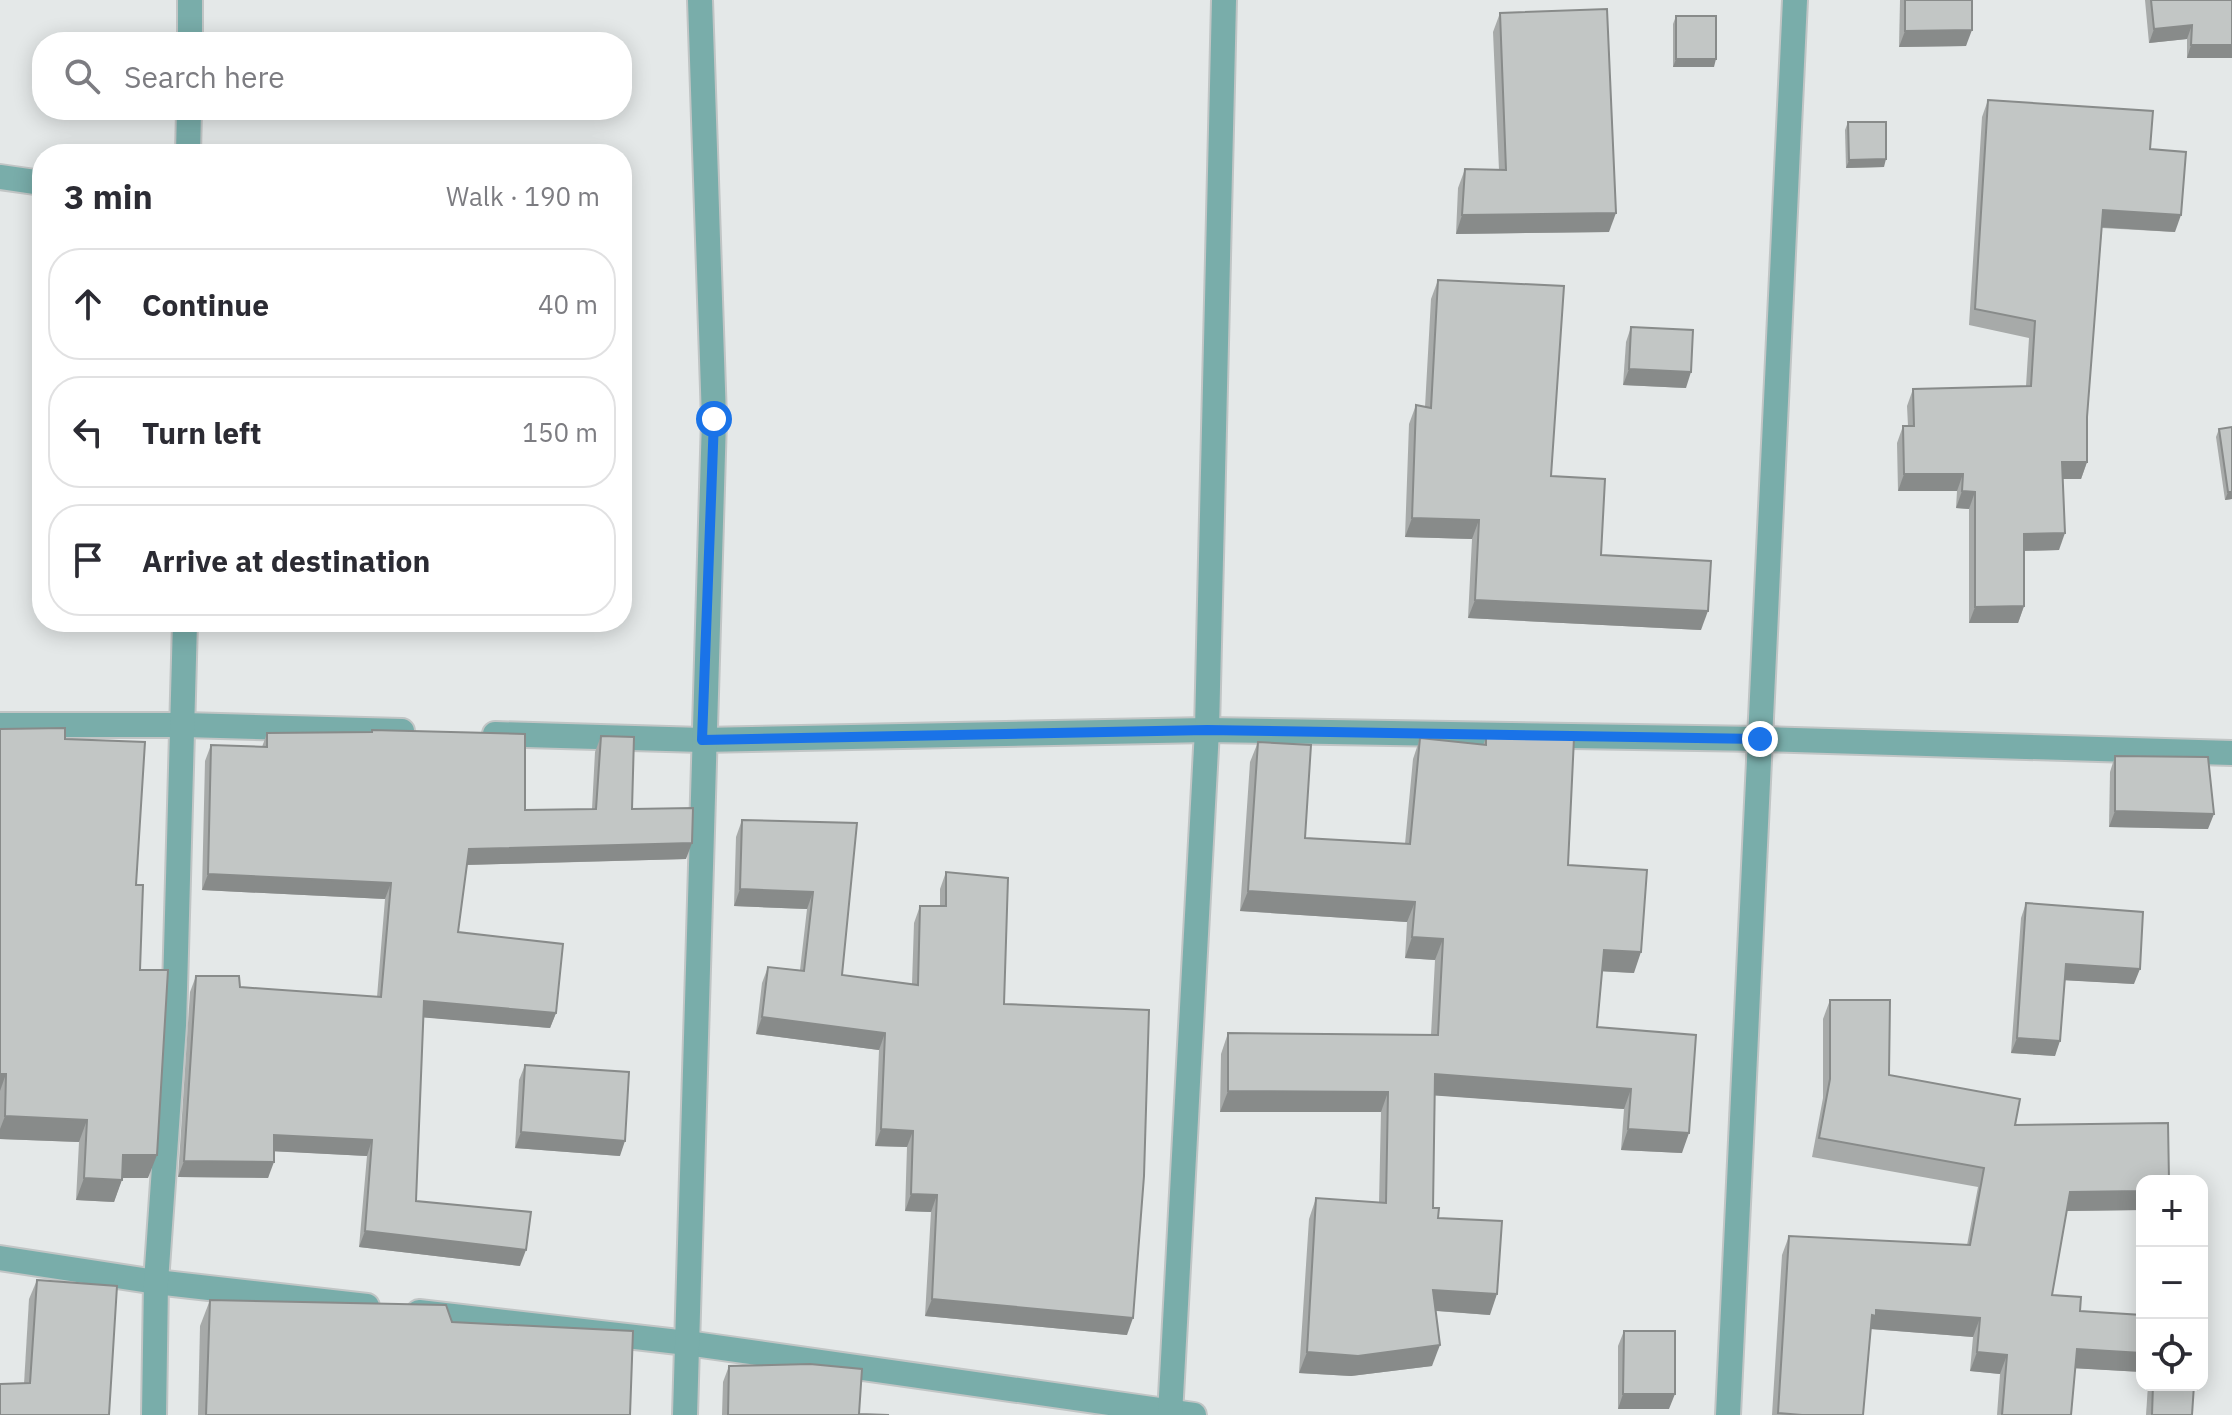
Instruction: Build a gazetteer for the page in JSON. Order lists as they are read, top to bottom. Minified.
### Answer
{"page":{"search":"Search here","heading":["3 min","Walk · 190 m"],"list":[["Continue","40 m"],["Turn left","150 m"],"Arrive at destination"],"map_buttons":["+","−"]}}
